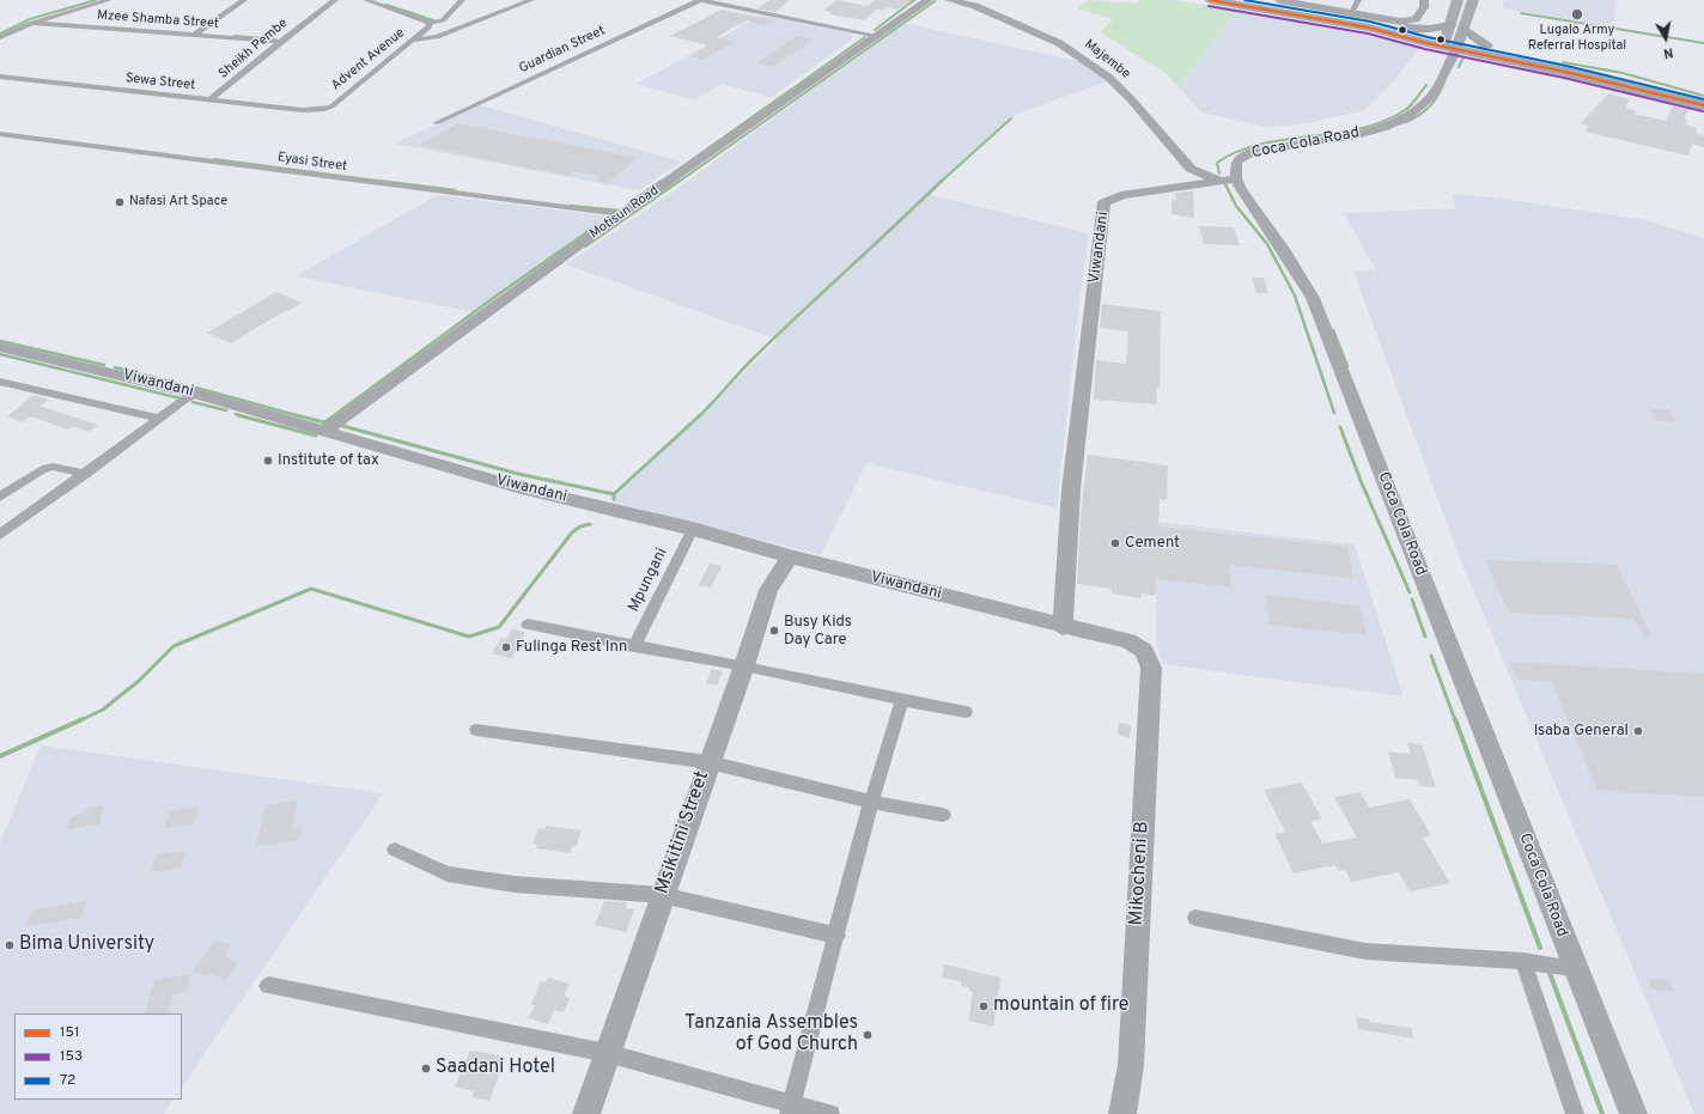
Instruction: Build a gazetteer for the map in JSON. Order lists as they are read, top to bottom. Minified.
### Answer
{"streets":{"street":["Mzee Shamba Street","Sheikh Pembe","Guardian Street","Advent Avenue","Majembe","Sewa Street","Coca Cola Road","Eyasi Street","Motisun Road","Viwandani","Mpungani","Msikitini Street","Mikocheni B"]},"crossings":[["Mzee Shamba Street","Sheikh Pembe"],["Sheikh Pembe","Sewa Street"],["Advent Avenue","Sewa Street"],["Majembe","Coca Cola Road"],["Majembe","Viwandani"],["Coca Cola Road","Viwandani"],["Eyasi Street","Motisun Road"],["Motisun Road","Viwandani"],["Viwandani","Mpungani"],["Viwandani","Msikitini Street"],["Viwandani","Mikocheni B"]],"places":["Lugalo Army Referral Hospital","Nafasi Art Space","Institute of tax","Cement","Busy Kids Day Care","Fulinga Rest Inn","Isaba General","Bima University","mountain of fire","Tanzania Assembles of God Church","Saadani Hotel"],"lines":["transit line 151","transit line 72","transit line 153"],"legend":["151","153","72"],"north":"bottom"}
